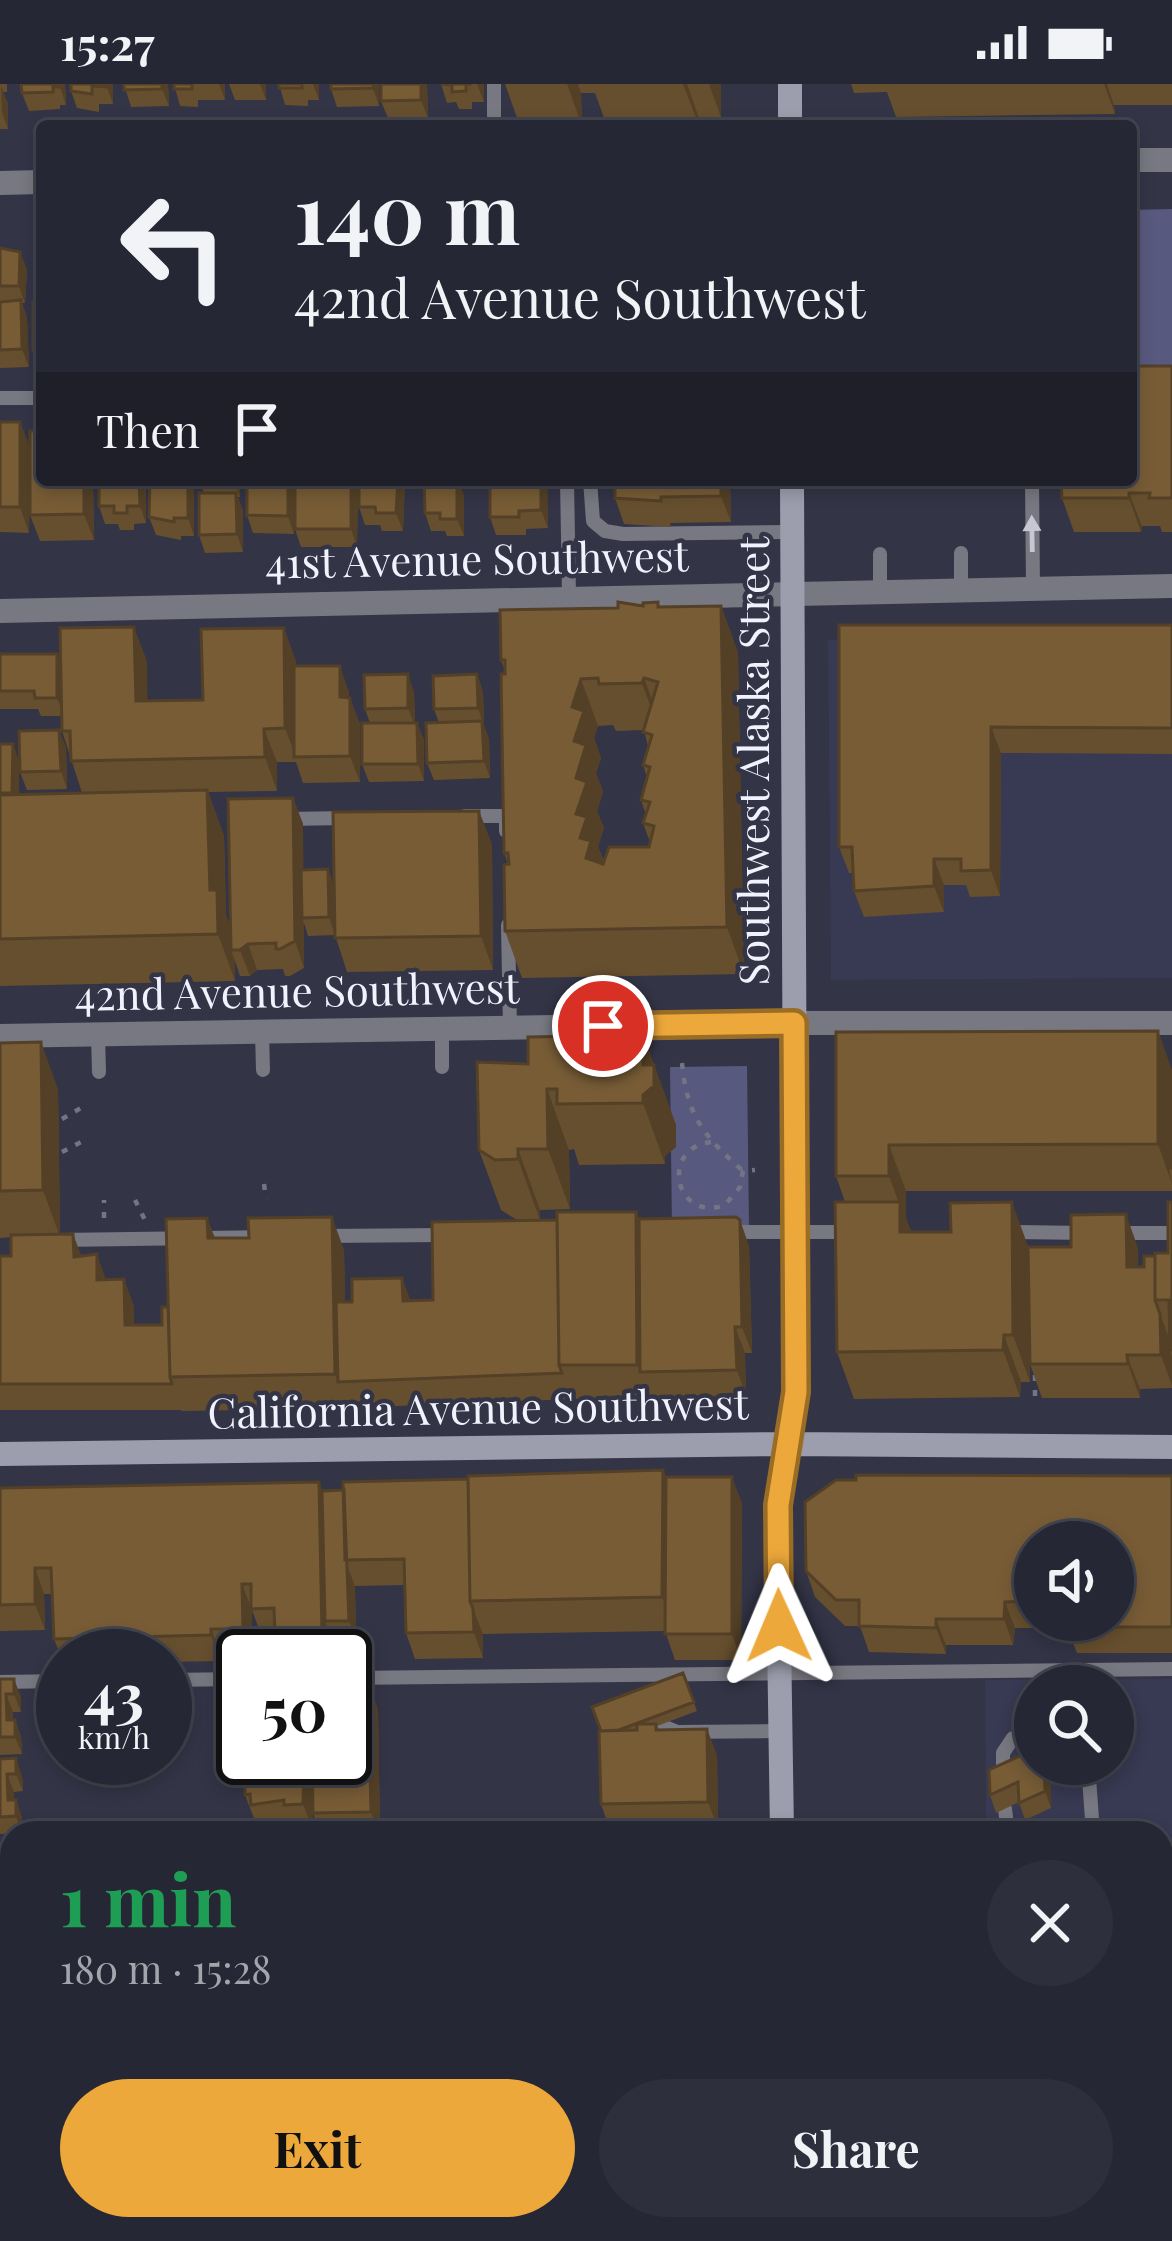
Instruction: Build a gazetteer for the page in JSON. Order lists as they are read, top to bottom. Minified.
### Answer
{"streets":{"main road":["Southwest Alaska Street","California Avenue Southwest"],"street":["41st Avenue Southwest","42nd Avenue Southwest"]},"crossings":[["41st Avenue Southwest","Southwest Alaska Street"],["Southwest Alaska Street","42nd Avenue Southwest"],["Southwest Alaska Street","California Avenue Southwest"]],"page":{"status":"15:27","turn":["140 m","42nd Avenue Southwest"],"then":"Then","speed":"43 km/h","limit":"50","heading":["1 min","180 m · 15:28"],"buttons":["Exit","Share"]}}
